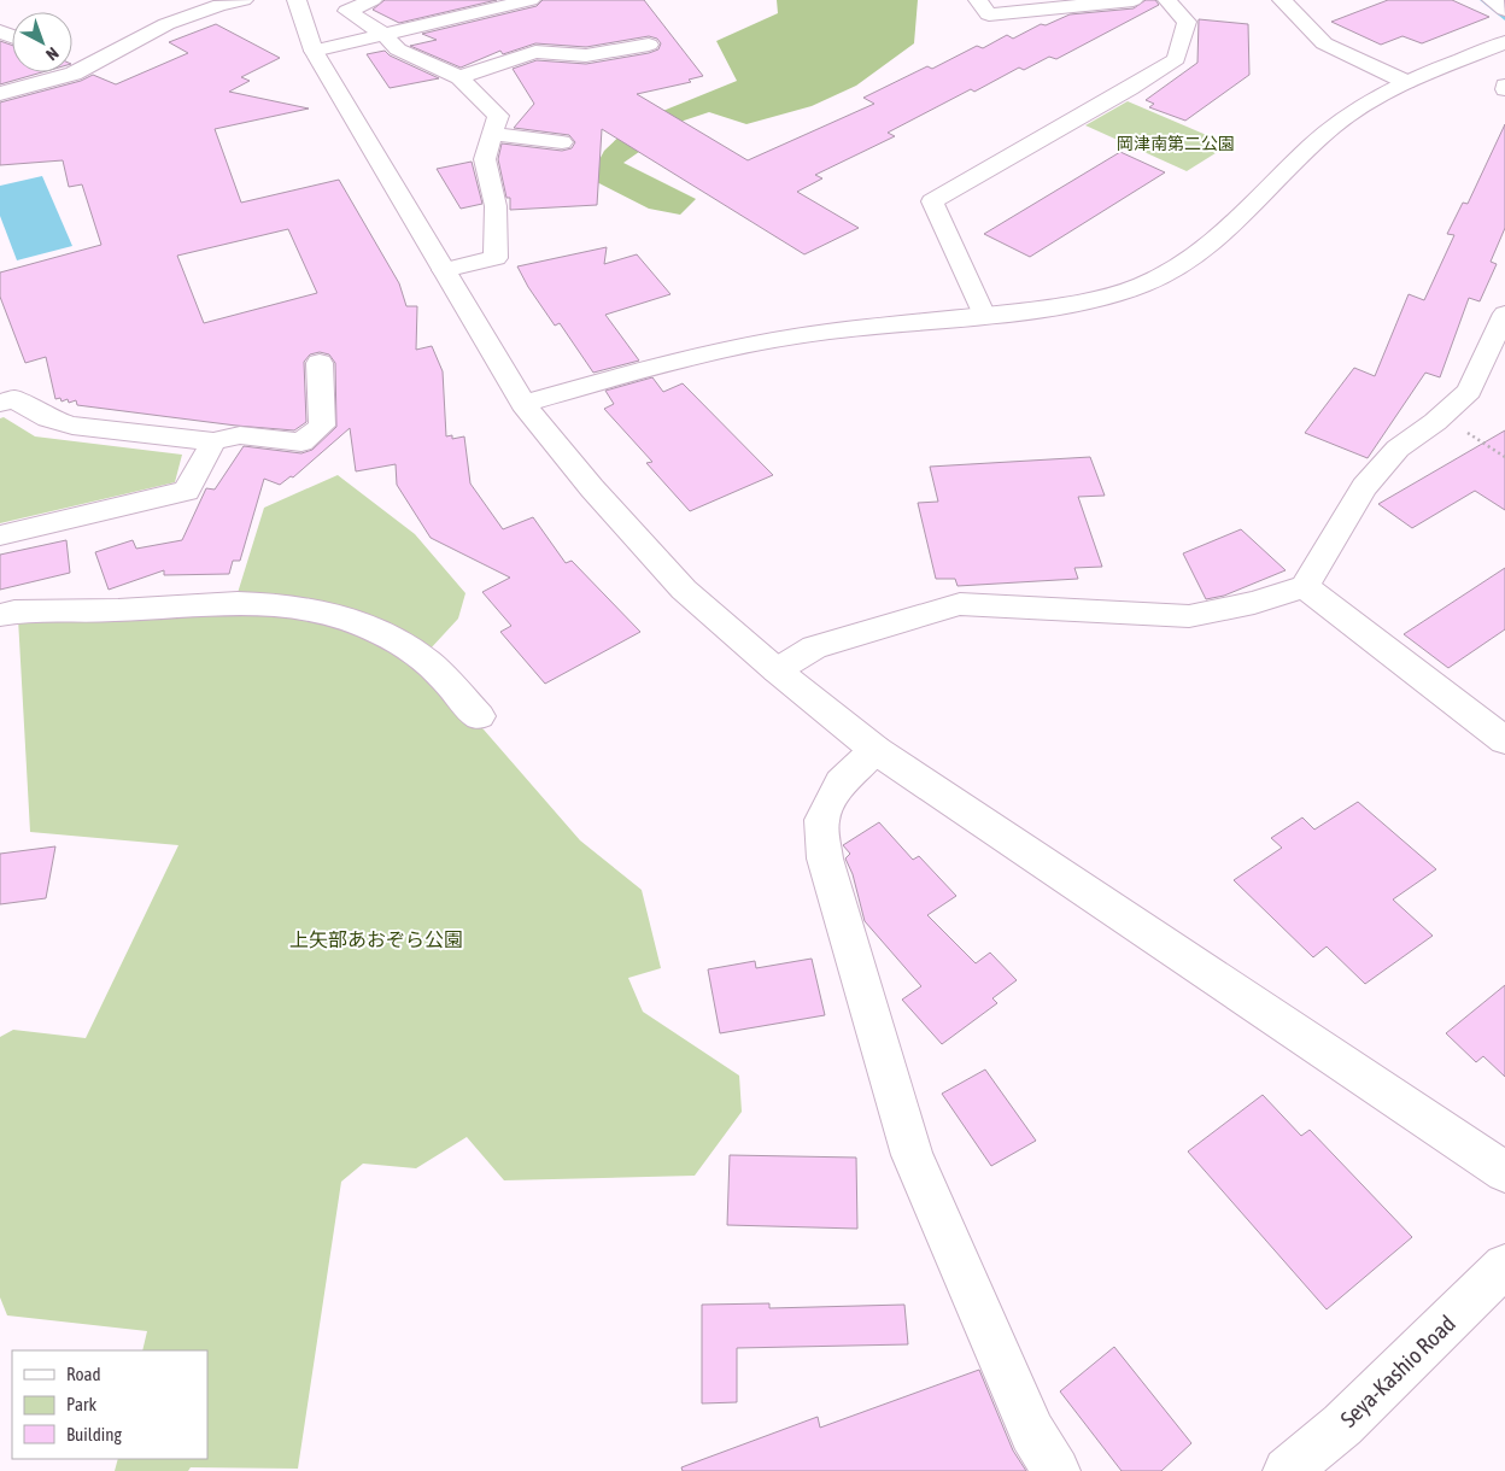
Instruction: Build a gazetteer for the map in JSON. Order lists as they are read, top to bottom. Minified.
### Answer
{"streets":{"street":["Seya-Kashio Road"]},"parks":["岡津南第二公園","上矢部あおぞら公園"],"legend":["Road","Park","Building"],"north":"bottom right"}
